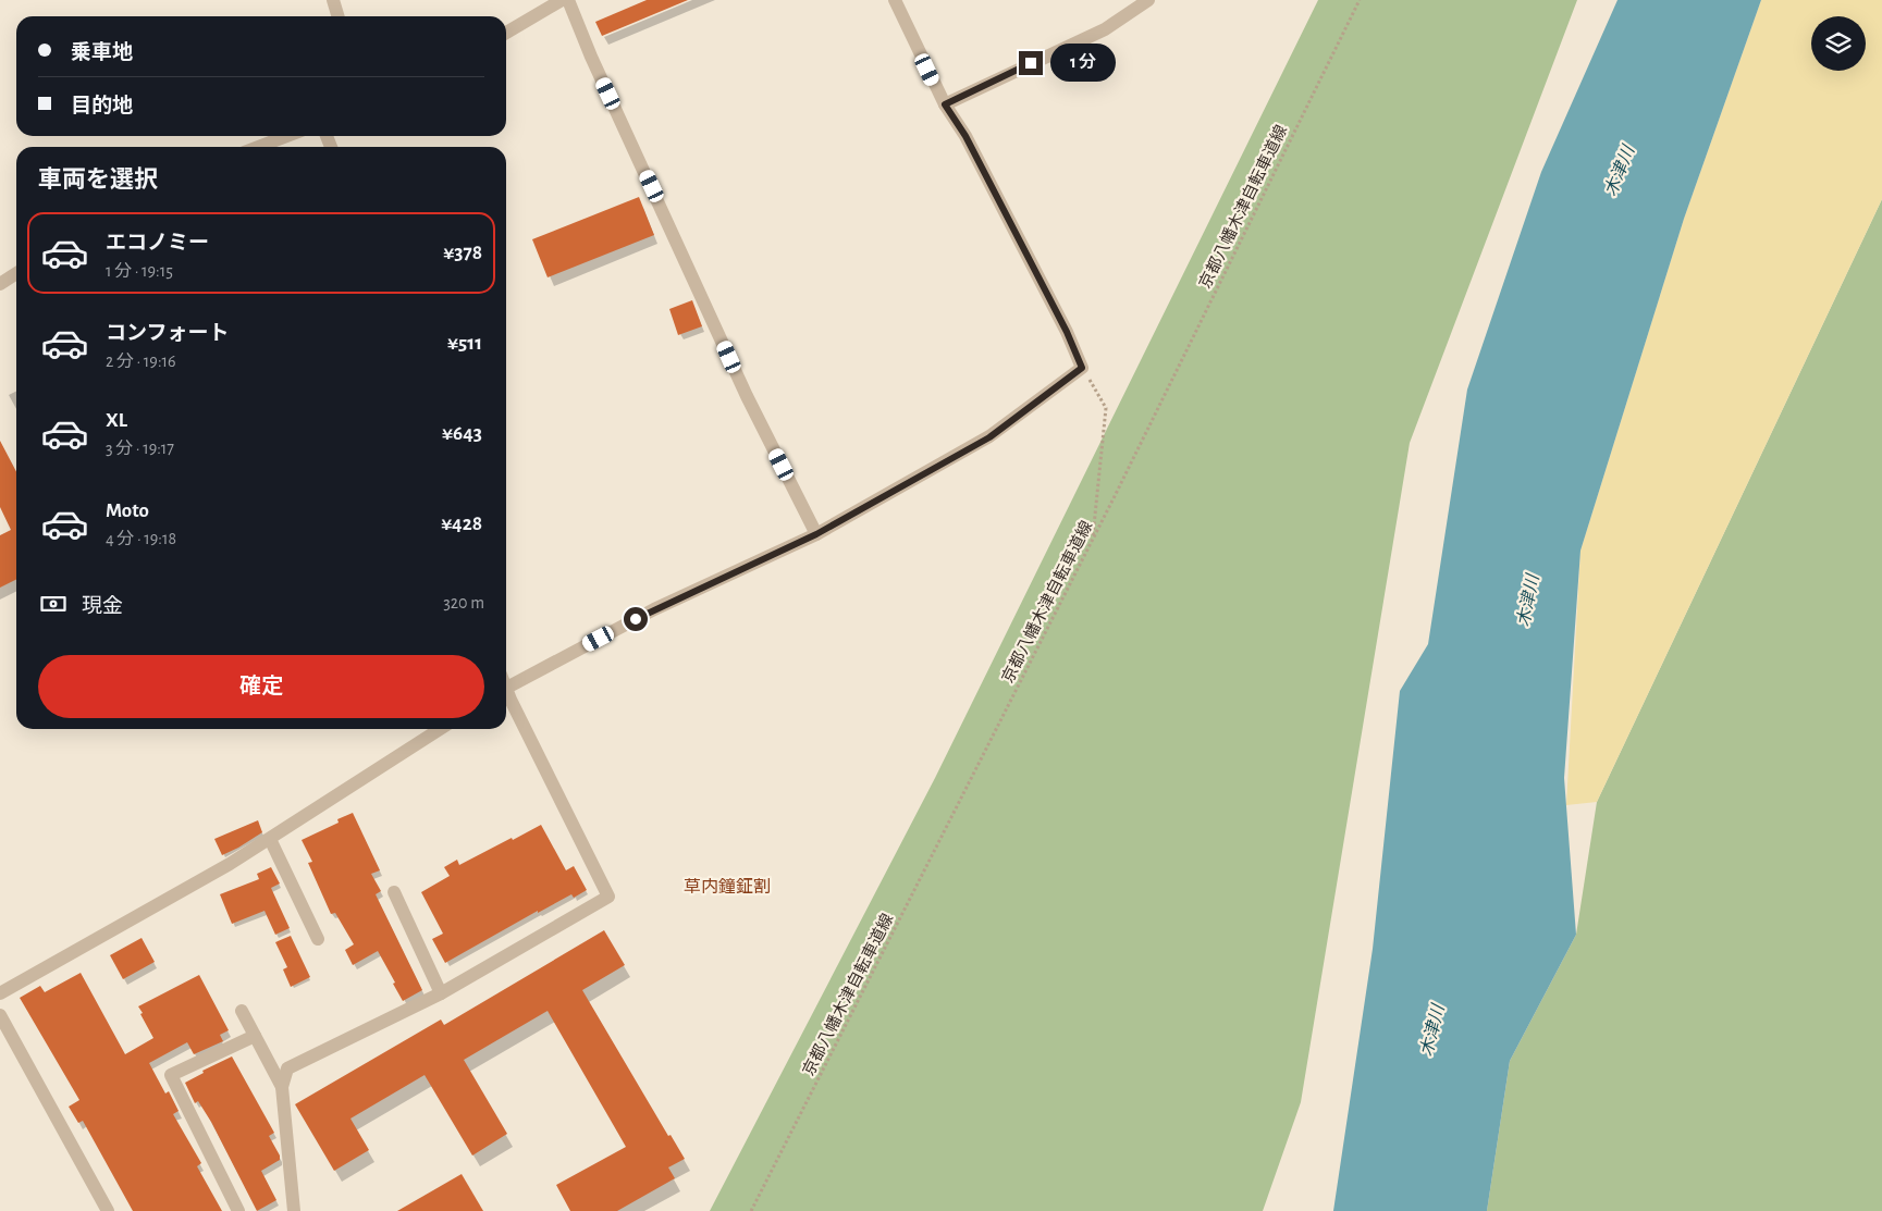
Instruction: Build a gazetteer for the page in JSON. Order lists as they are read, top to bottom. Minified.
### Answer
{"streets":{"path":["京都八幡木津自転車道線"]},"districts":["草内鐘鉦割"],"water":["木津川"],"page":{"banner":["乗車地","目的地"],"bubble":"1 分","heading":"車両を選択","list":[{"name":"エコノミー","note":"1 分 · 19:15","value":"¥378"},{"name":"コンフォート","note":"2 分 · 19:16","value":"¥511"},{"name":"XL","note":"3 分 · 19:17","value":"¥643"},{"name":"Moto","note":"4 分 · 19:18","value":"¥428"}],"pay":["現金","320 m"],"buttons":"確定"}}
